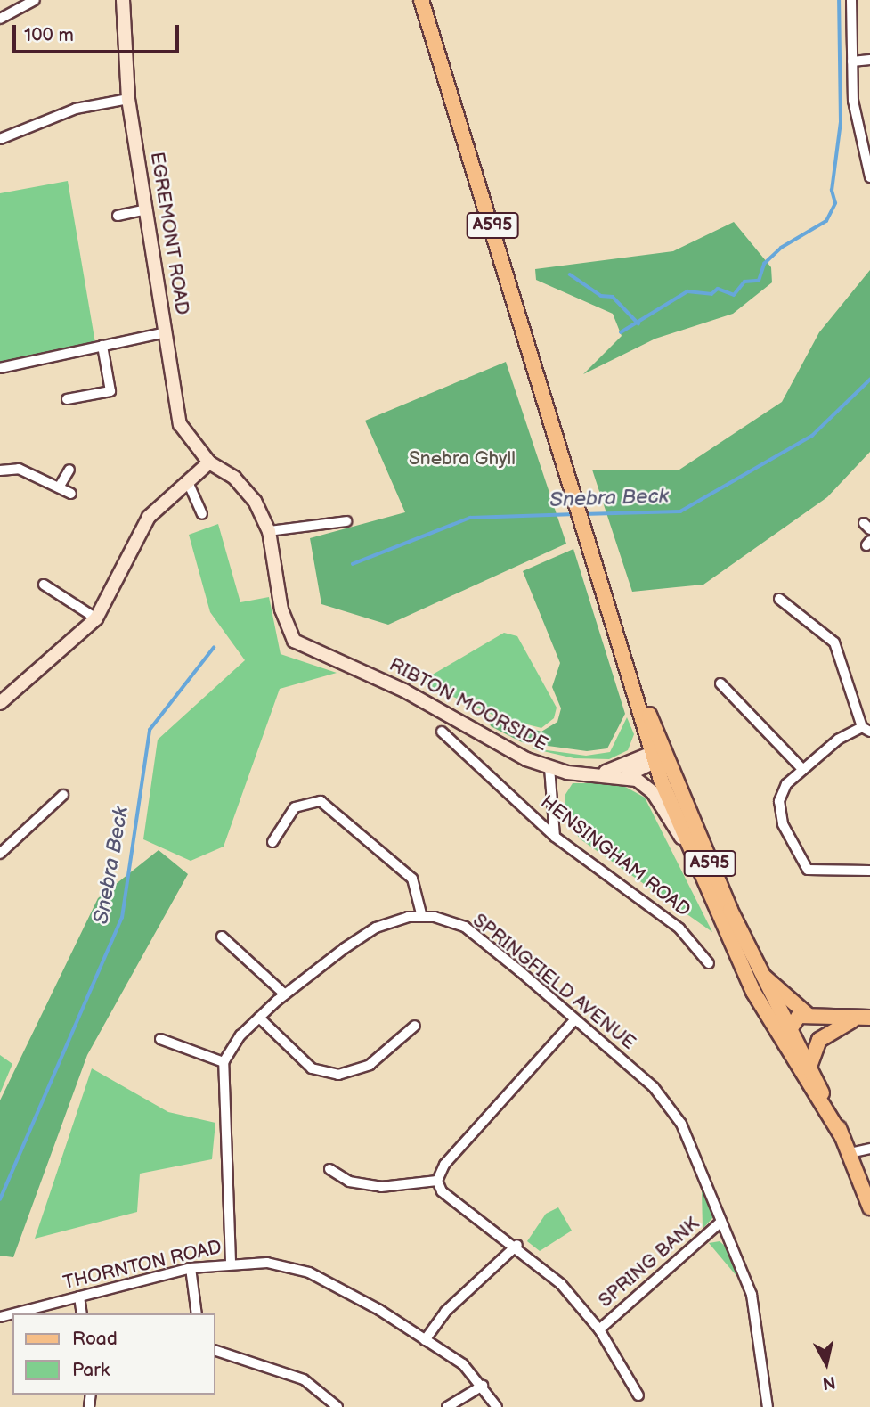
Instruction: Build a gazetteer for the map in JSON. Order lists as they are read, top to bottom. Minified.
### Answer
{"streets":{"main road":["A595","EGREMONT ROAD","RIBTON MOORSIDE","HENSINGHAM ROAD"],"street":["SPRINGFIELD AVENUE","SPRING BANK","THORNTON ROAD"]},"crossings":[["A595","HENSINGHAM ROAD"],["SPRINGFIELD AVENUE","SPRING BANK"]],"water":["Snebra Beck"],"parks":["Snebra Ghyll"],"legend":["Road","Park"],"scale_bar":"100 m","north":"bottom"}
